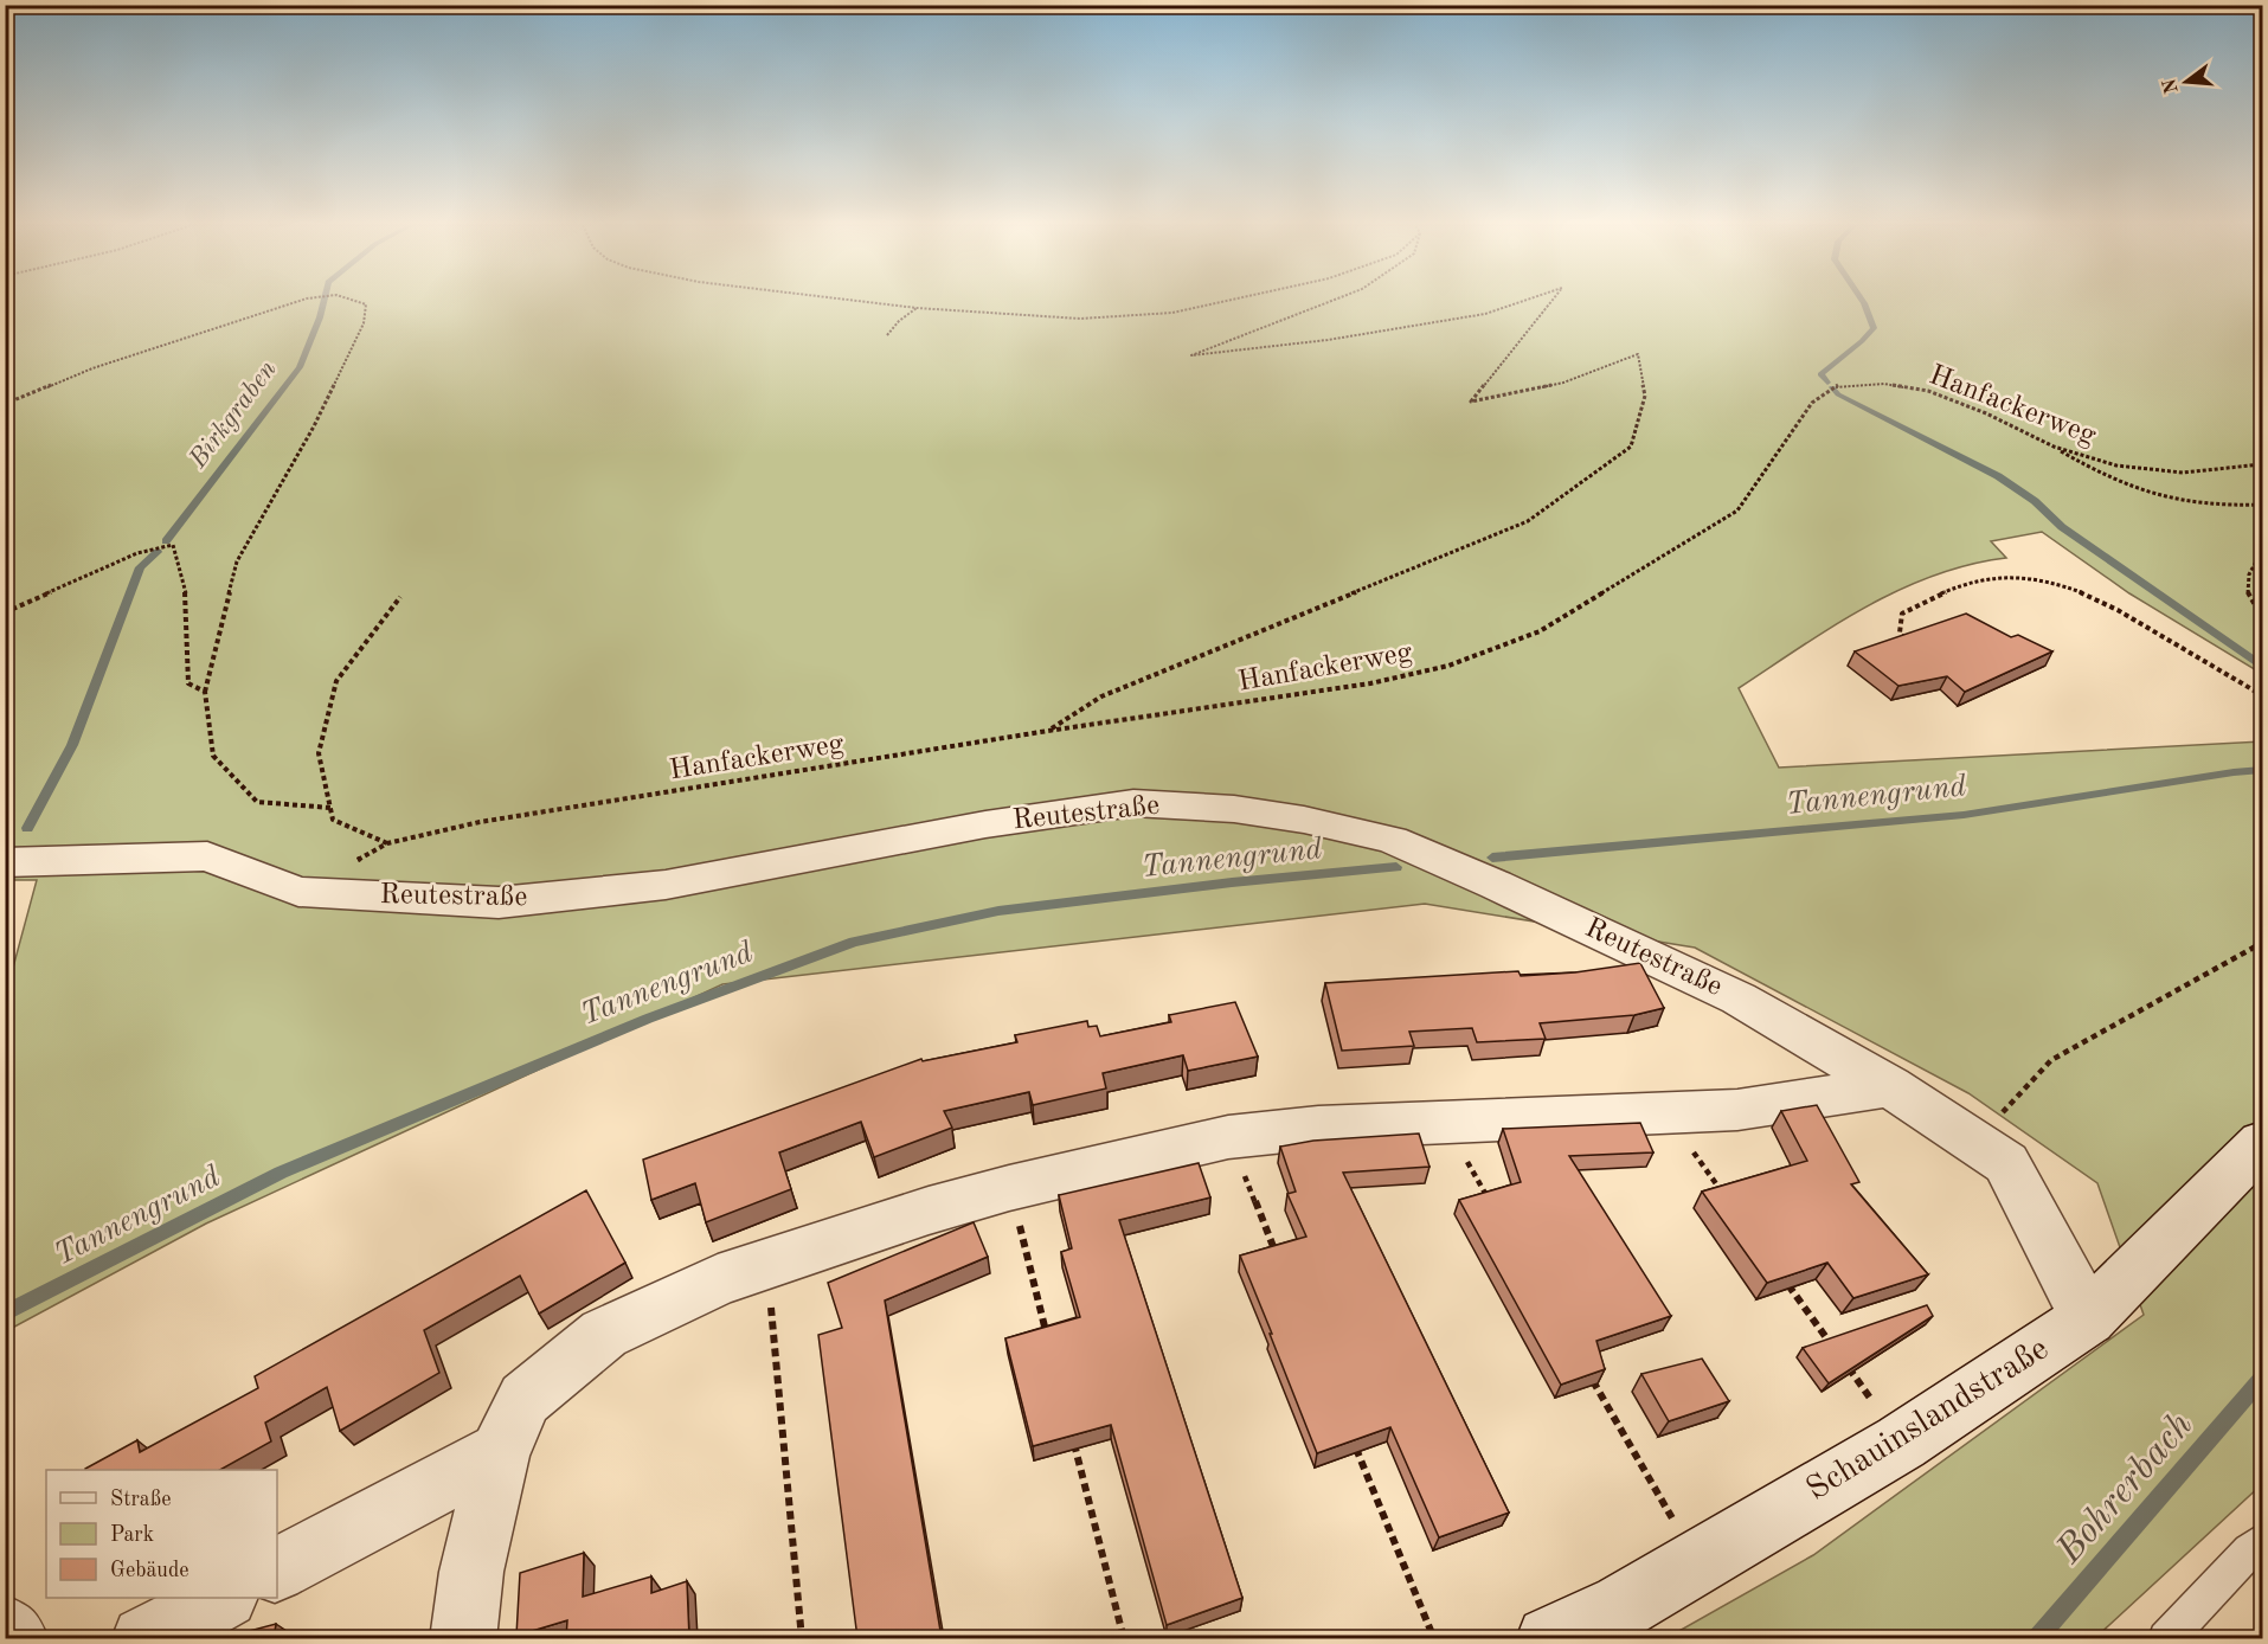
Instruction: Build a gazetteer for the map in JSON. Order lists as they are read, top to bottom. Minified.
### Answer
{"streets":{"street":["Reutestraße","Schauinslandstraße"],"path":["Hanfackerweg"]},"crossings":[["Hanfackerweg","Reutestraße"],["Reutestraße","Schauinslandstraße"]],"water":["Birkgraben","Tannengrund","Bohrerbach"],"legend":["Straße","Park","Gebäude"],"north":"left"}
